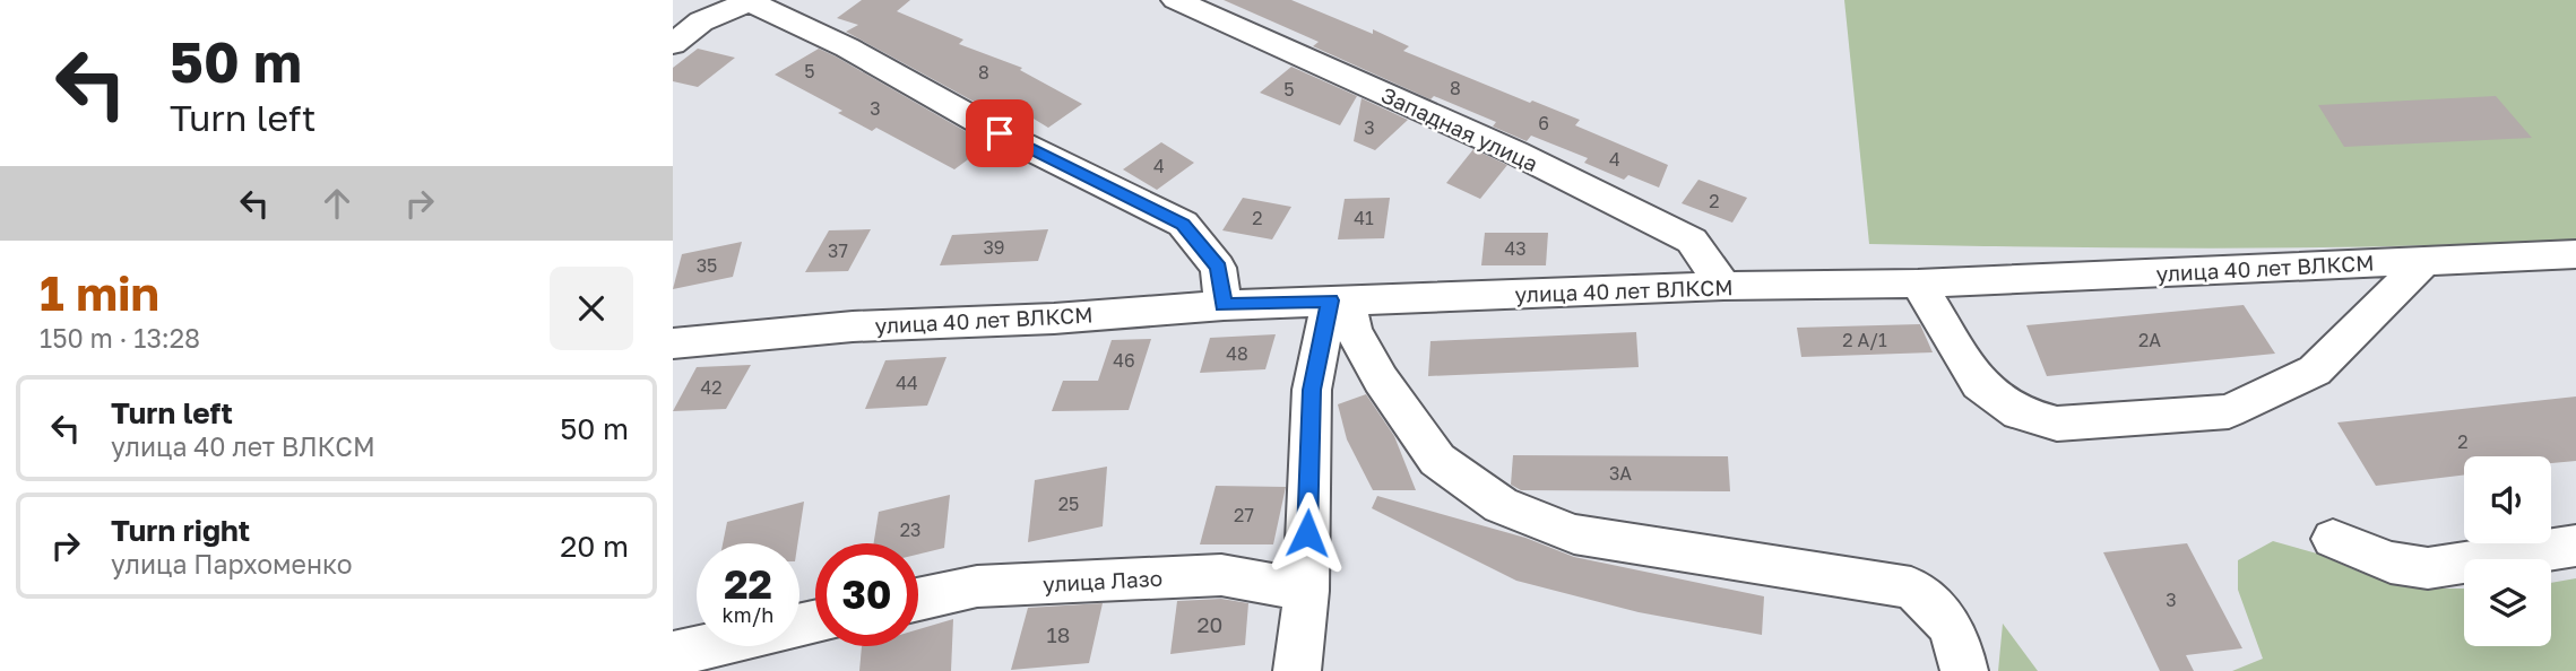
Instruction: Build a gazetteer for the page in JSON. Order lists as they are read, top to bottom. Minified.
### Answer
{"streets":{"street":["Западная улица","улица 40 лет ВЛКСМ","улица Лазо"]},"crossings":[["Западная улица","улица 40 лет ВЛКСМ"]],"house_numbers":["5","8","8","5","3","6","3","4","4","2","2","41","39","43","37","35","2 А/1","2А","48","46","44","42","2","3А","25","27","23","3","20","18"],"page":{"turn":["50 m","Turn left"],"heading":["1 min","150 m · 13:28"],"list":[{"name":"Turn left","note":"улица 40 лет ВЛКСМ","value":"50 m"},{"name":"Turn right","note":"улица Пархоменко","value":"20 m"}],"speed":"22 km/h","limit":"30"}}
